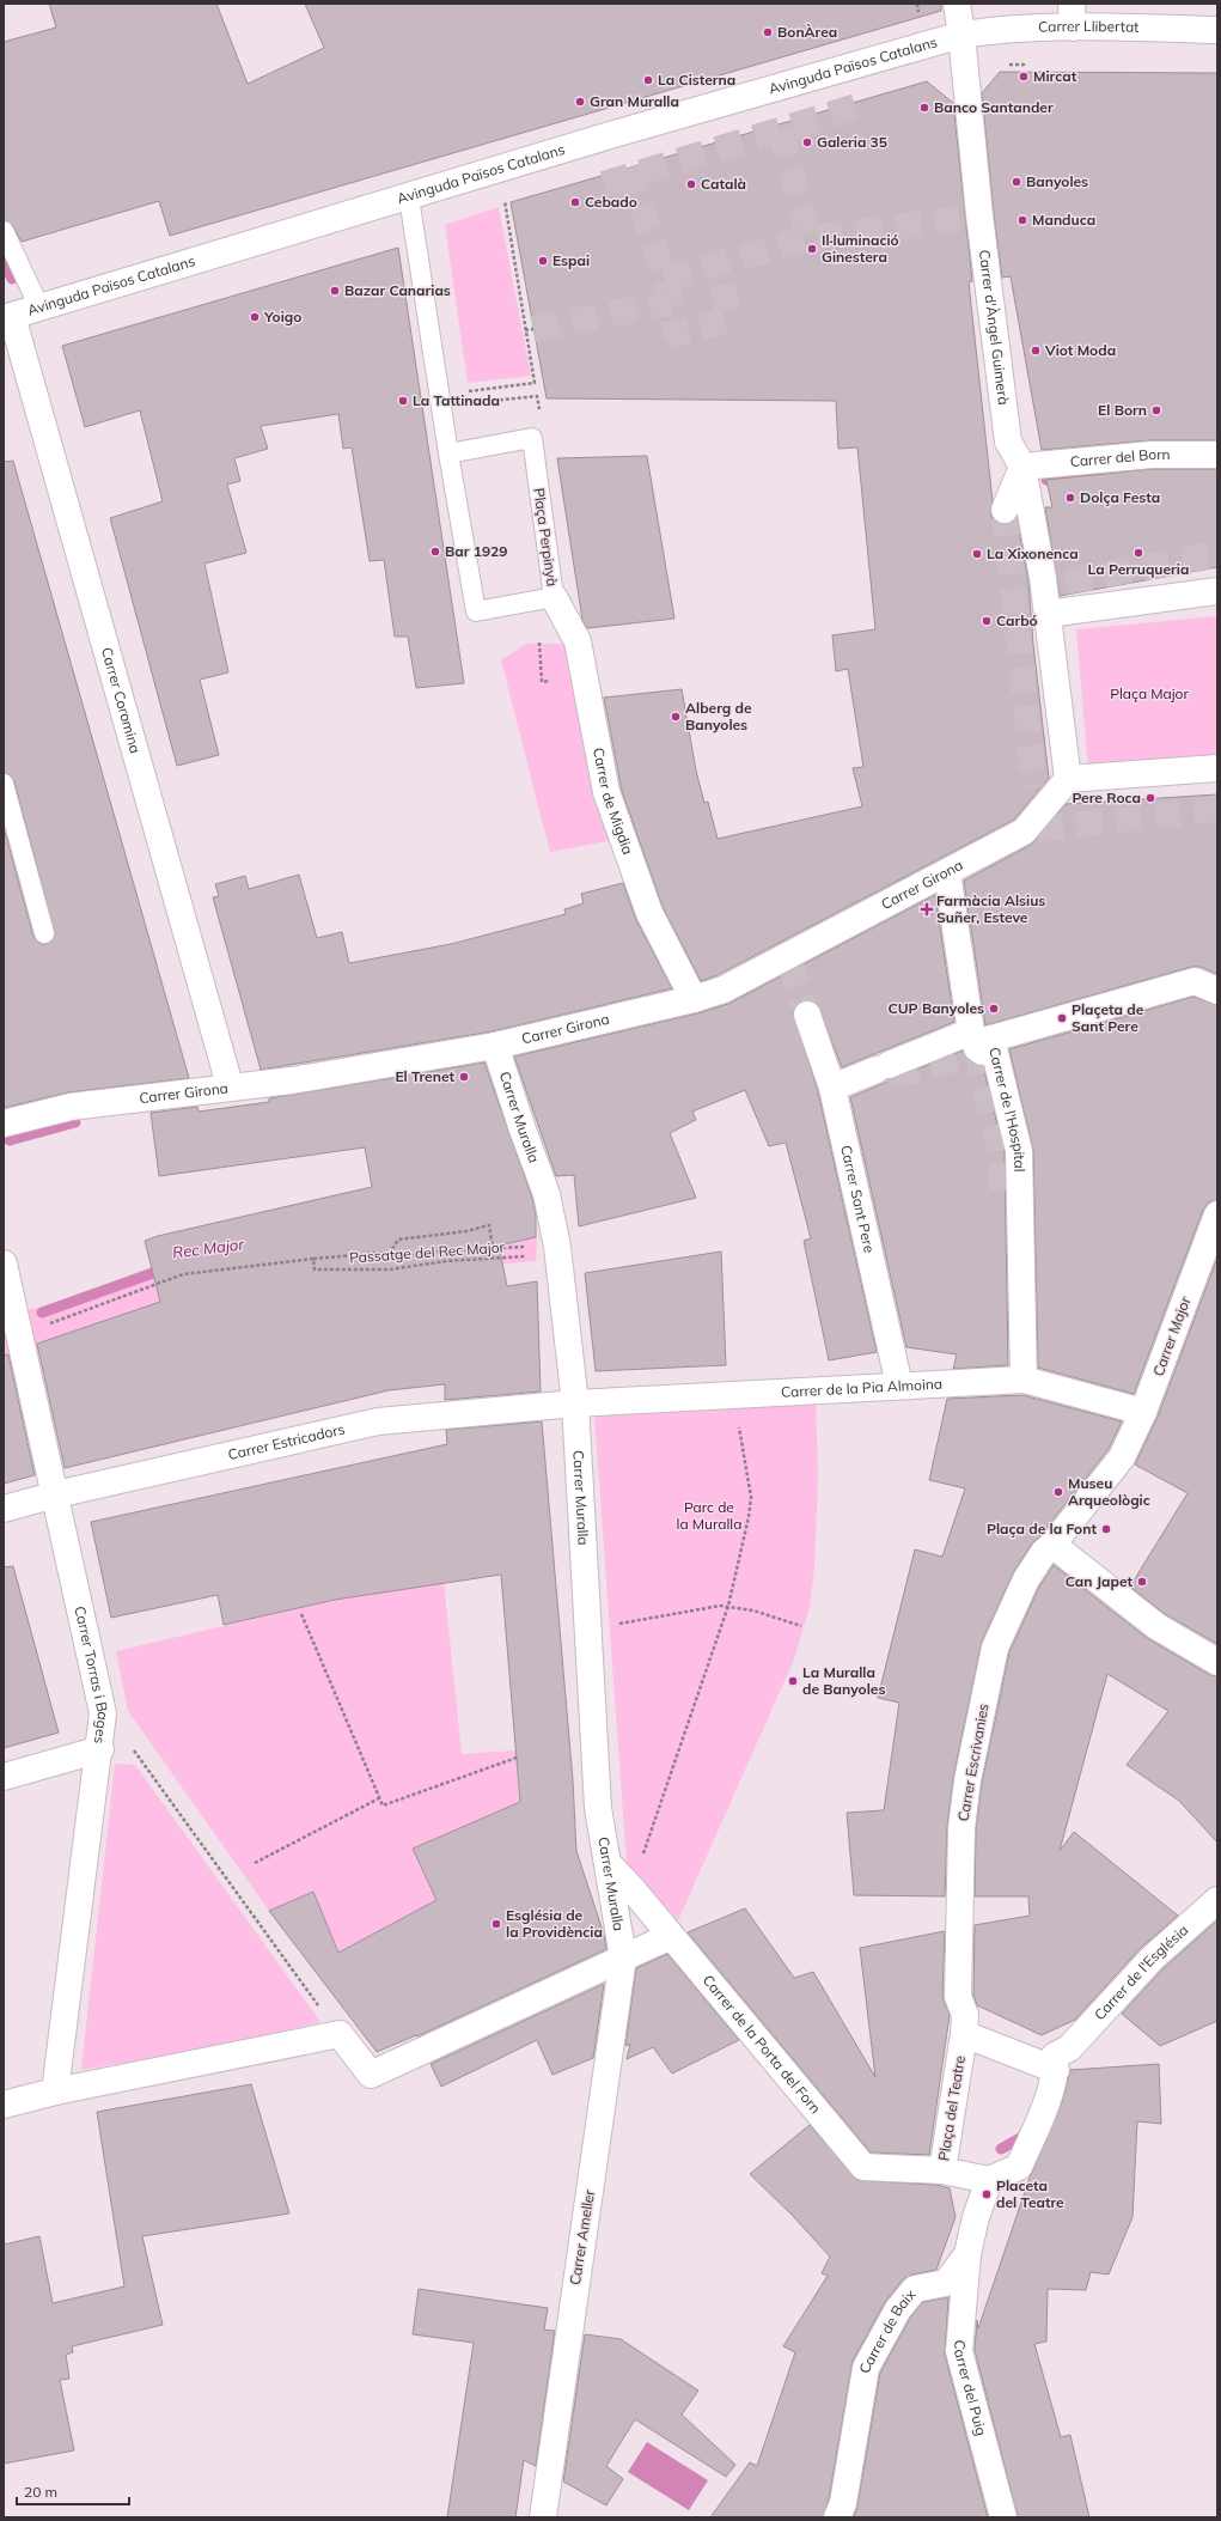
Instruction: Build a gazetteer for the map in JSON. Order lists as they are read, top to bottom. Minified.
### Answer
{"streets":{"street":["Carrer Llibertat","Avinguda Països Catalans","Carrer d'Àngel Guimerà","Carrer del Born","Carrer Coromina","Carrer de Migdia","Carrer Girona","Carrer de l'Hospital","Carrer Muralla","Carrer Sant Pere","Carrer Major","Carrer de la Pia Almoina","Carrer Estricadors","Carrer Torras i Bages","Carrer Escrivanies","Carrer de l'Església","Carrer de la Porta del Forn","Plaça del Teatre","Carrer Ameller","Carrer de Baix","Carrer del Puig"],"lane":["Plaça Perpinyà"],"path":["Passatge del Rec Major"]},"crossings":[["Carrer Llibertat","Avinguda Països Catalans"],["Carrer Llibertat","Carrer d'Àngel Guimerà"],["Avinguda Països Catalans","Carrer d'Àngel Guimerà"],["Avinguda Països Catalans","Plaça Perpinyà"],["Avinguda Països Catalans","Carrer Coromina"],["Carrer d'Àngel Guimerà","Carrer del Born"],["Plaça Perpinyà","Carrer de Migdia"],["Carrer Coromina","Carrer Girona"],["Carrer de Migdia","Carrer Girona"],["Carrer Girona","Carrer de l'Hospital"],["Carrer Girona","Carrer Muralla"],["Carrer de l'Hospital","Carrer de la Pia Almoina"],["Carrer Muralla","Carrer de la Pia Almoina"],["Carrer Muralla","Carrer Estricadors"],["Carrer Muralla","Carrer de la Porta del Forn"],["Carrer Muralla","Carrer Ameller"],["Carrer Sant Pere","Carrer de la Pia Almoina"],["Carrer Major","Carrer de la Pia Almoina"],["Carrer Major","Carrer Escrivanies"],["Carrer de la Pia Almoina","Carrer Estricadors"],["Carrer Estricadors","Carrer Torras i Bages"],["Carrer Escrivanies","Plaça del Teatre"],["Carrer de l'Església","Plaça del Teatre"],["Carrer de la Porta del Forn","Plaça del Teatre"],["Plaça del Teatre","Carrer de Baix"],["Carrer de Baix","Carrer del Puig"]],"water":["Rec Major"],"parks":["Plaça Major","Parc de la Muralla"],"places":{"other":["BonÀrea","Mircat","La Cisterna","Gran Muralla","Banco Santander","Galeria 35","Banyoles","Català","Cebado","Manduca","Il·luminació Ginestera","Espai","Bazar Canarias","Yoigo","Viot Moda","La Tattinada","El Born","Dolça Festa","Bar 1929","La Perruqueria","La Xixonenca","Carbó","Alberg de Banyoles","Pere Roca","CUP Banyoles","Plaçeta de Sant Pere","El Trenet","Museu Arqueològic","Plaça de la Font","Can Japet","La Muralla de Banyoles","Església de la Providència","Placeta del Teatre"],"health":["Farmàcia Alsius Suñer, Esteve"]},"scale_bar":"20 m"}
